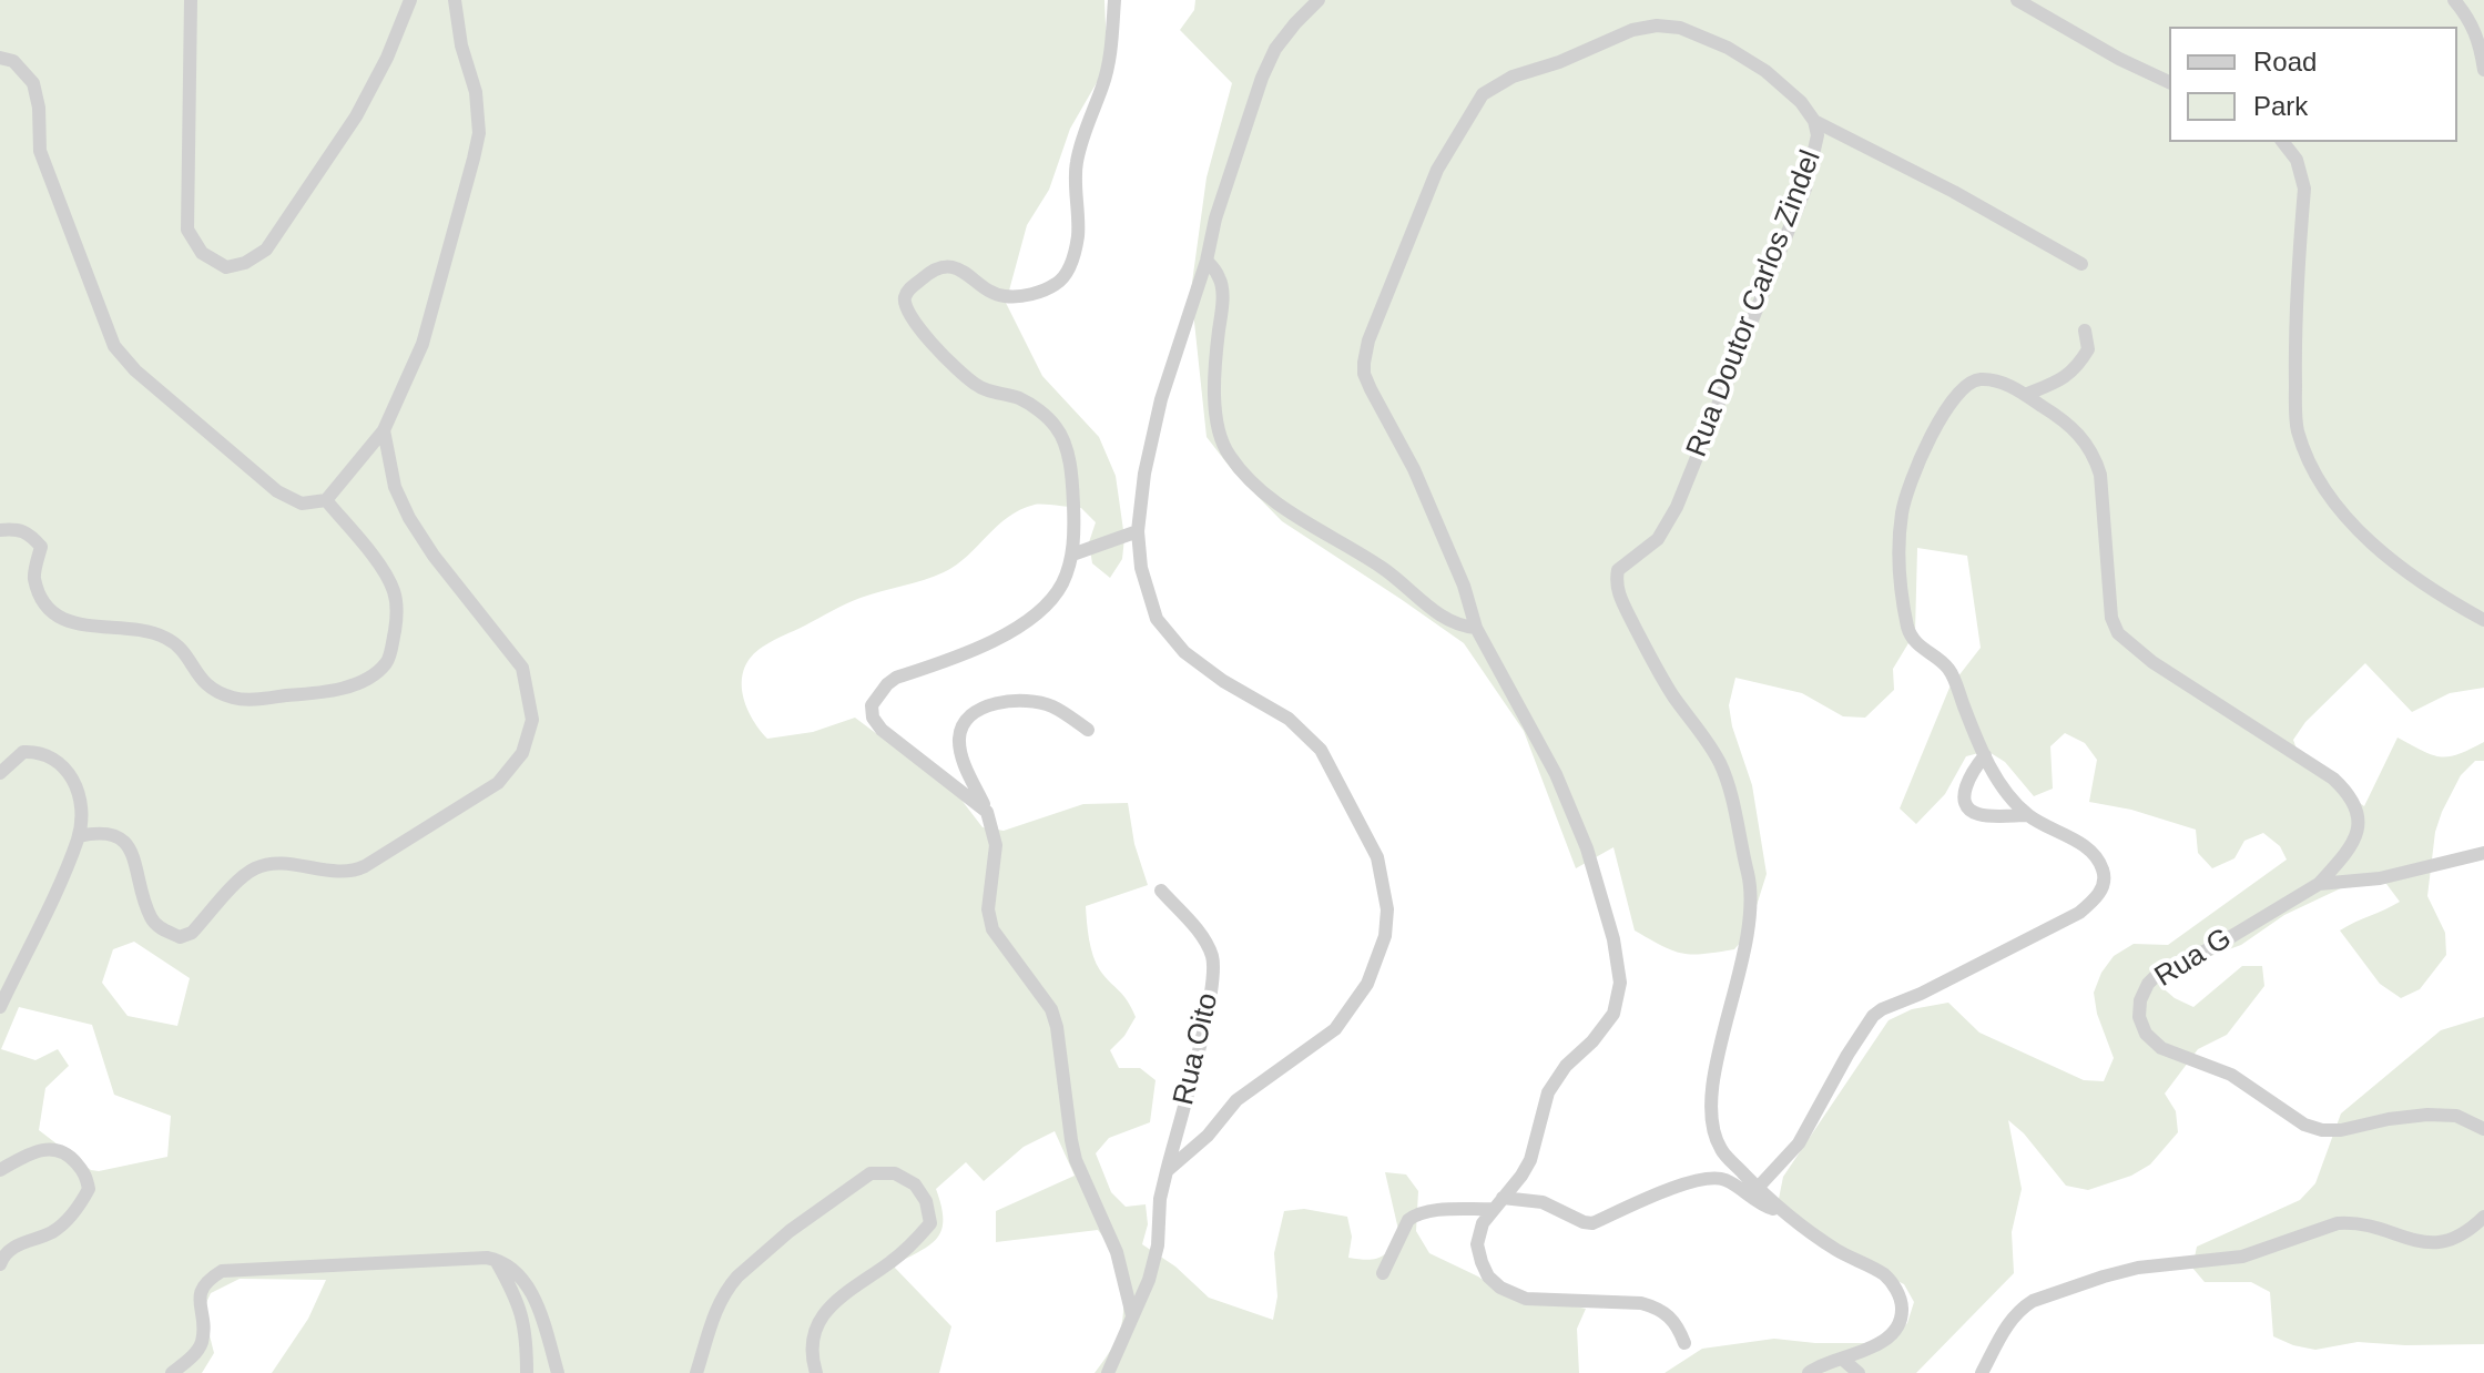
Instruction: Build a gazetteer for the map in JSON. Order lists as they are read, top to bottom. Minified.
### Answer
{"streets":{"street":["Rua Doutor Carlos Zindel","Rua G","Rua Oito"]},"legend":["Road","Park"]}
